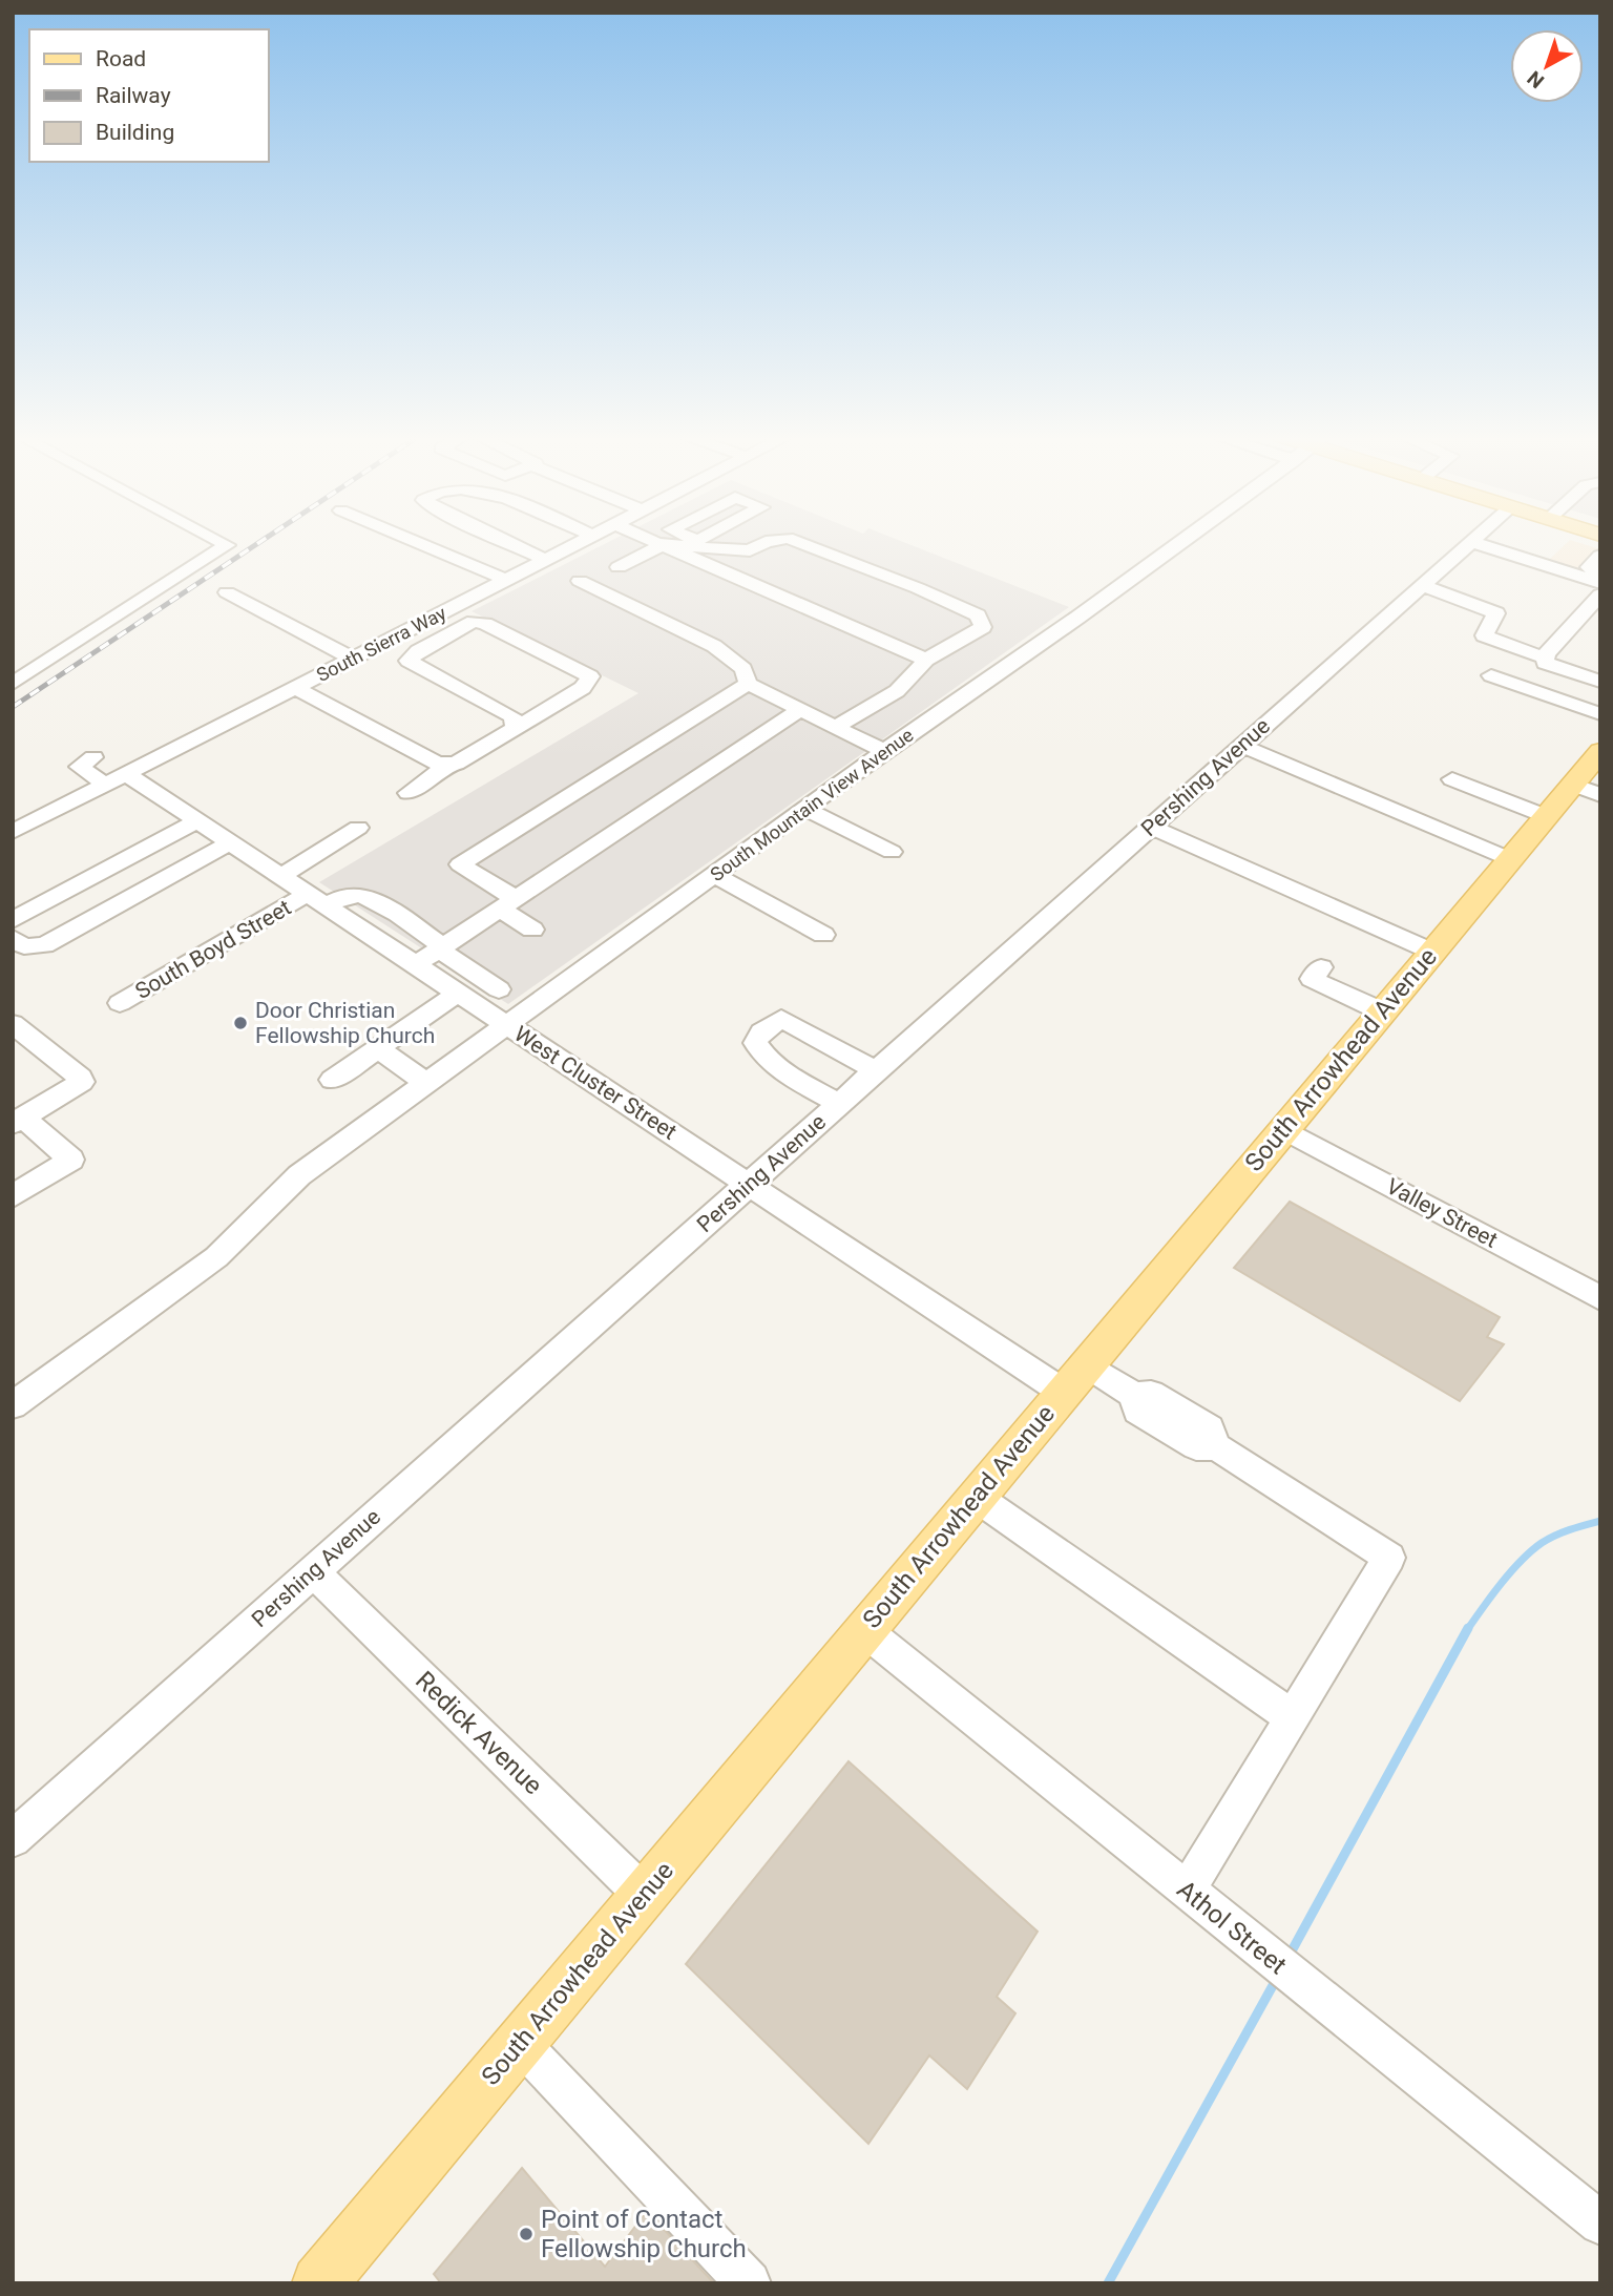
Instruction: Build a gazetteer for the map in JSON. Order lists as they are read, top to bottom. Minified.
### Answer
{"streets":{"main road":["South Arrowhead Avenue"],"street":["South Sierra Way","Pershing Avenue","South Mountain View Avenue","South Boyd Street","West Cluster Street","Valley Street","Redick Avenue","Athol Street"]},"crossings":[["South Sierra Way","West Cluster Street"],["Pershing Avenue","West Cluster Street"],["Pershing Avenue","Redick Avenue"],["South Mountain View Avenue","West Cluster Street"],["South Boyd Street","West Cluster Street"],["South Arrowhead Avenue","West Cluster Street"],["South Arrowhead Avenue","Valley Street"],["South Arrowhead Avenue","Redick Avenue"],["South Arrowhead Avenue","Athol Street"]],"places":["Door Christian Fellowship Church","Point of Contact Fellowship Church"],"legend":["Road","Railway","Building"],"north":"bottom left"}
